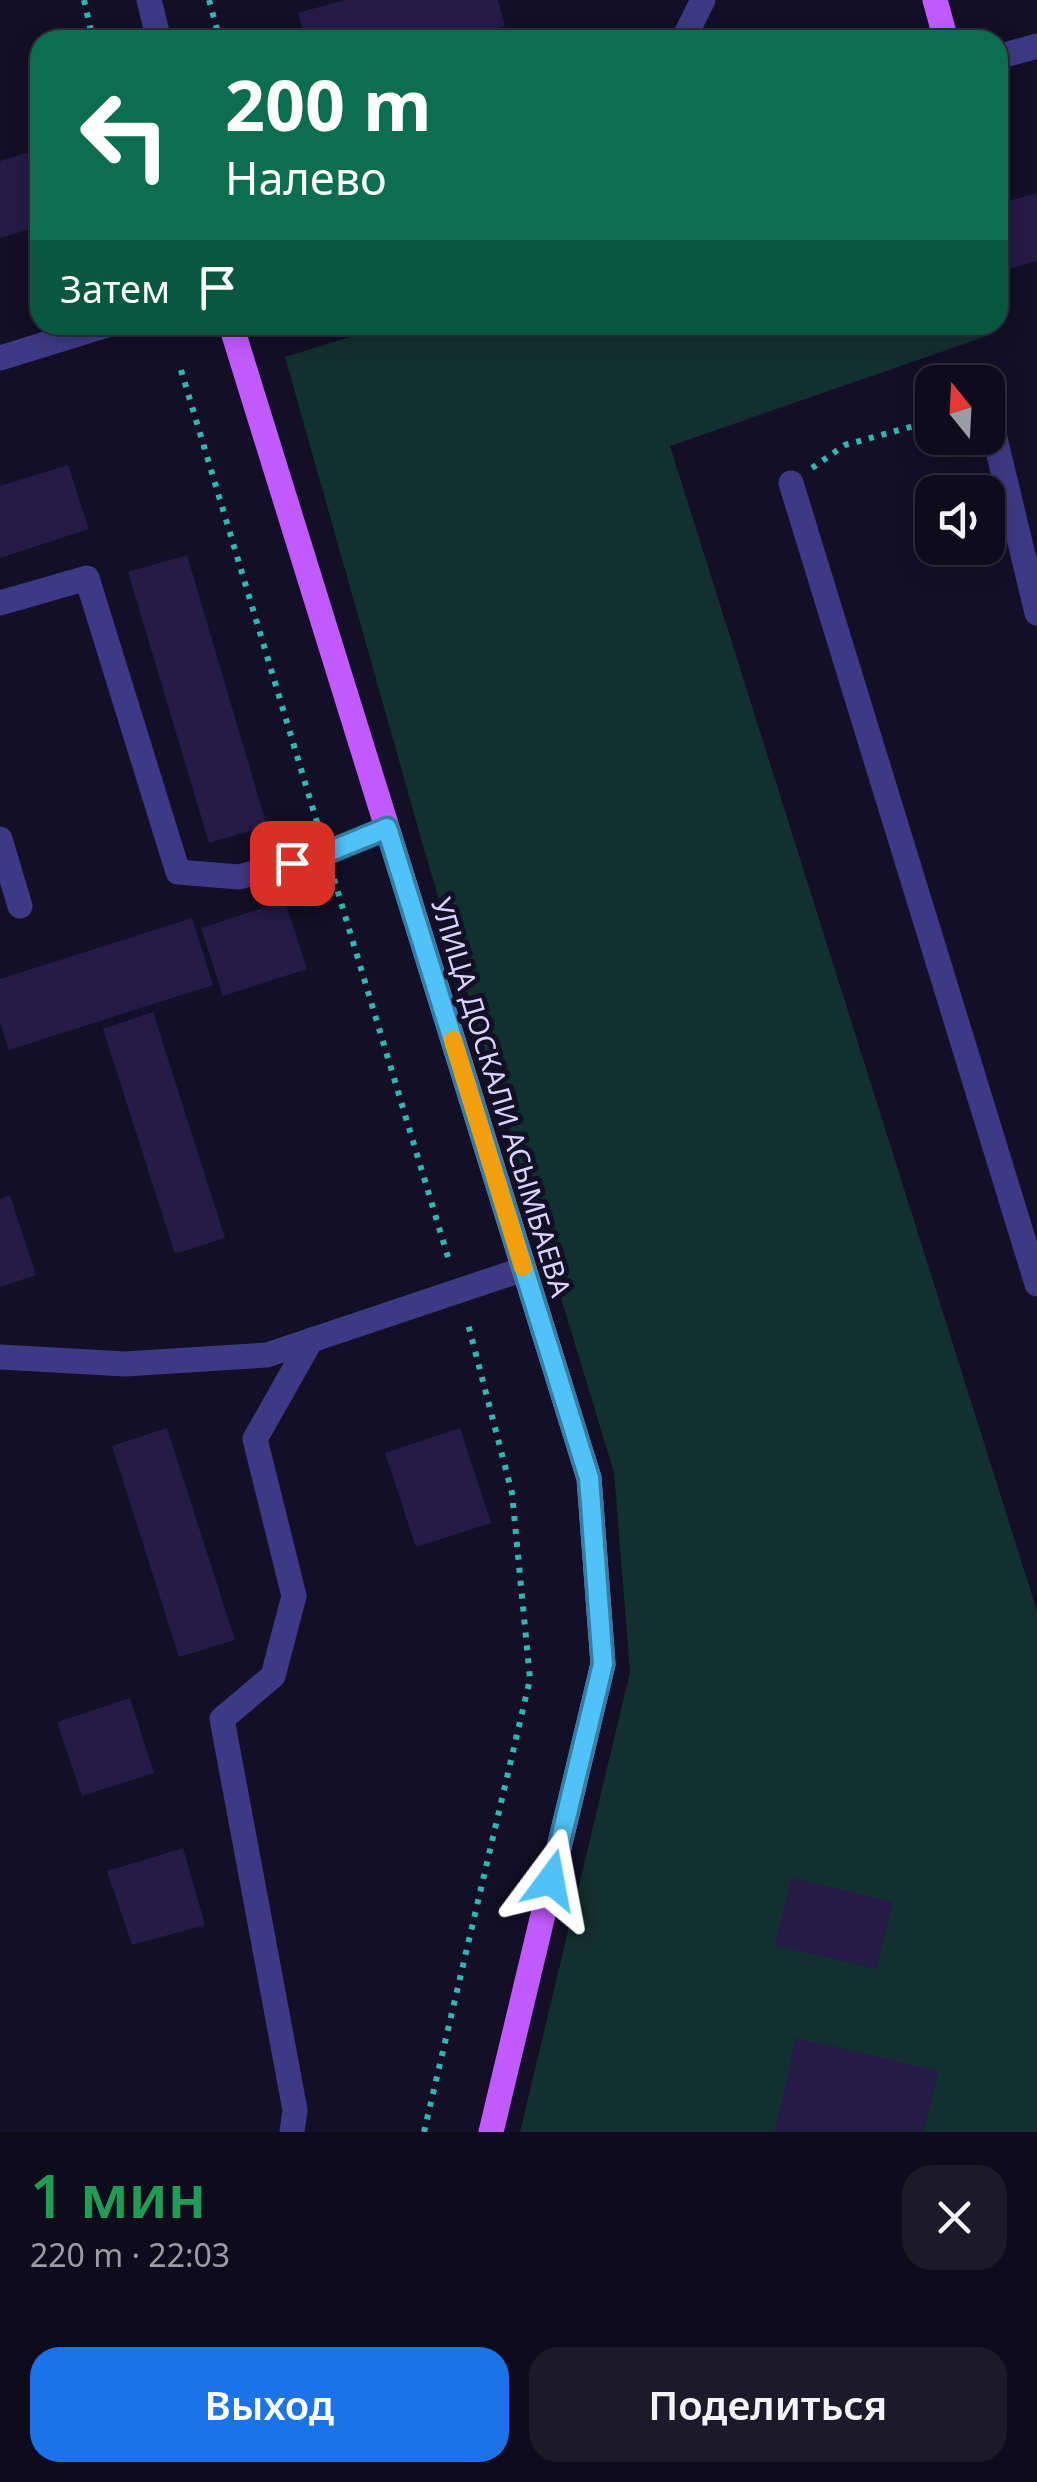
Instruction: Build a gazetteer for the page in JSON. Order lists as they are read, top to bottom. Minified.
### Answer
{"streets":{"main road":["УЛИЦА ДОСКАЛИ АСЫМБАЕВА"]},"north":"top","page":{"turn":["200 m","Налево"],"then":"Затем","heading":["1 мин","220 m · 22:03"],"buttons":["Выход","Поделиться"]}}
